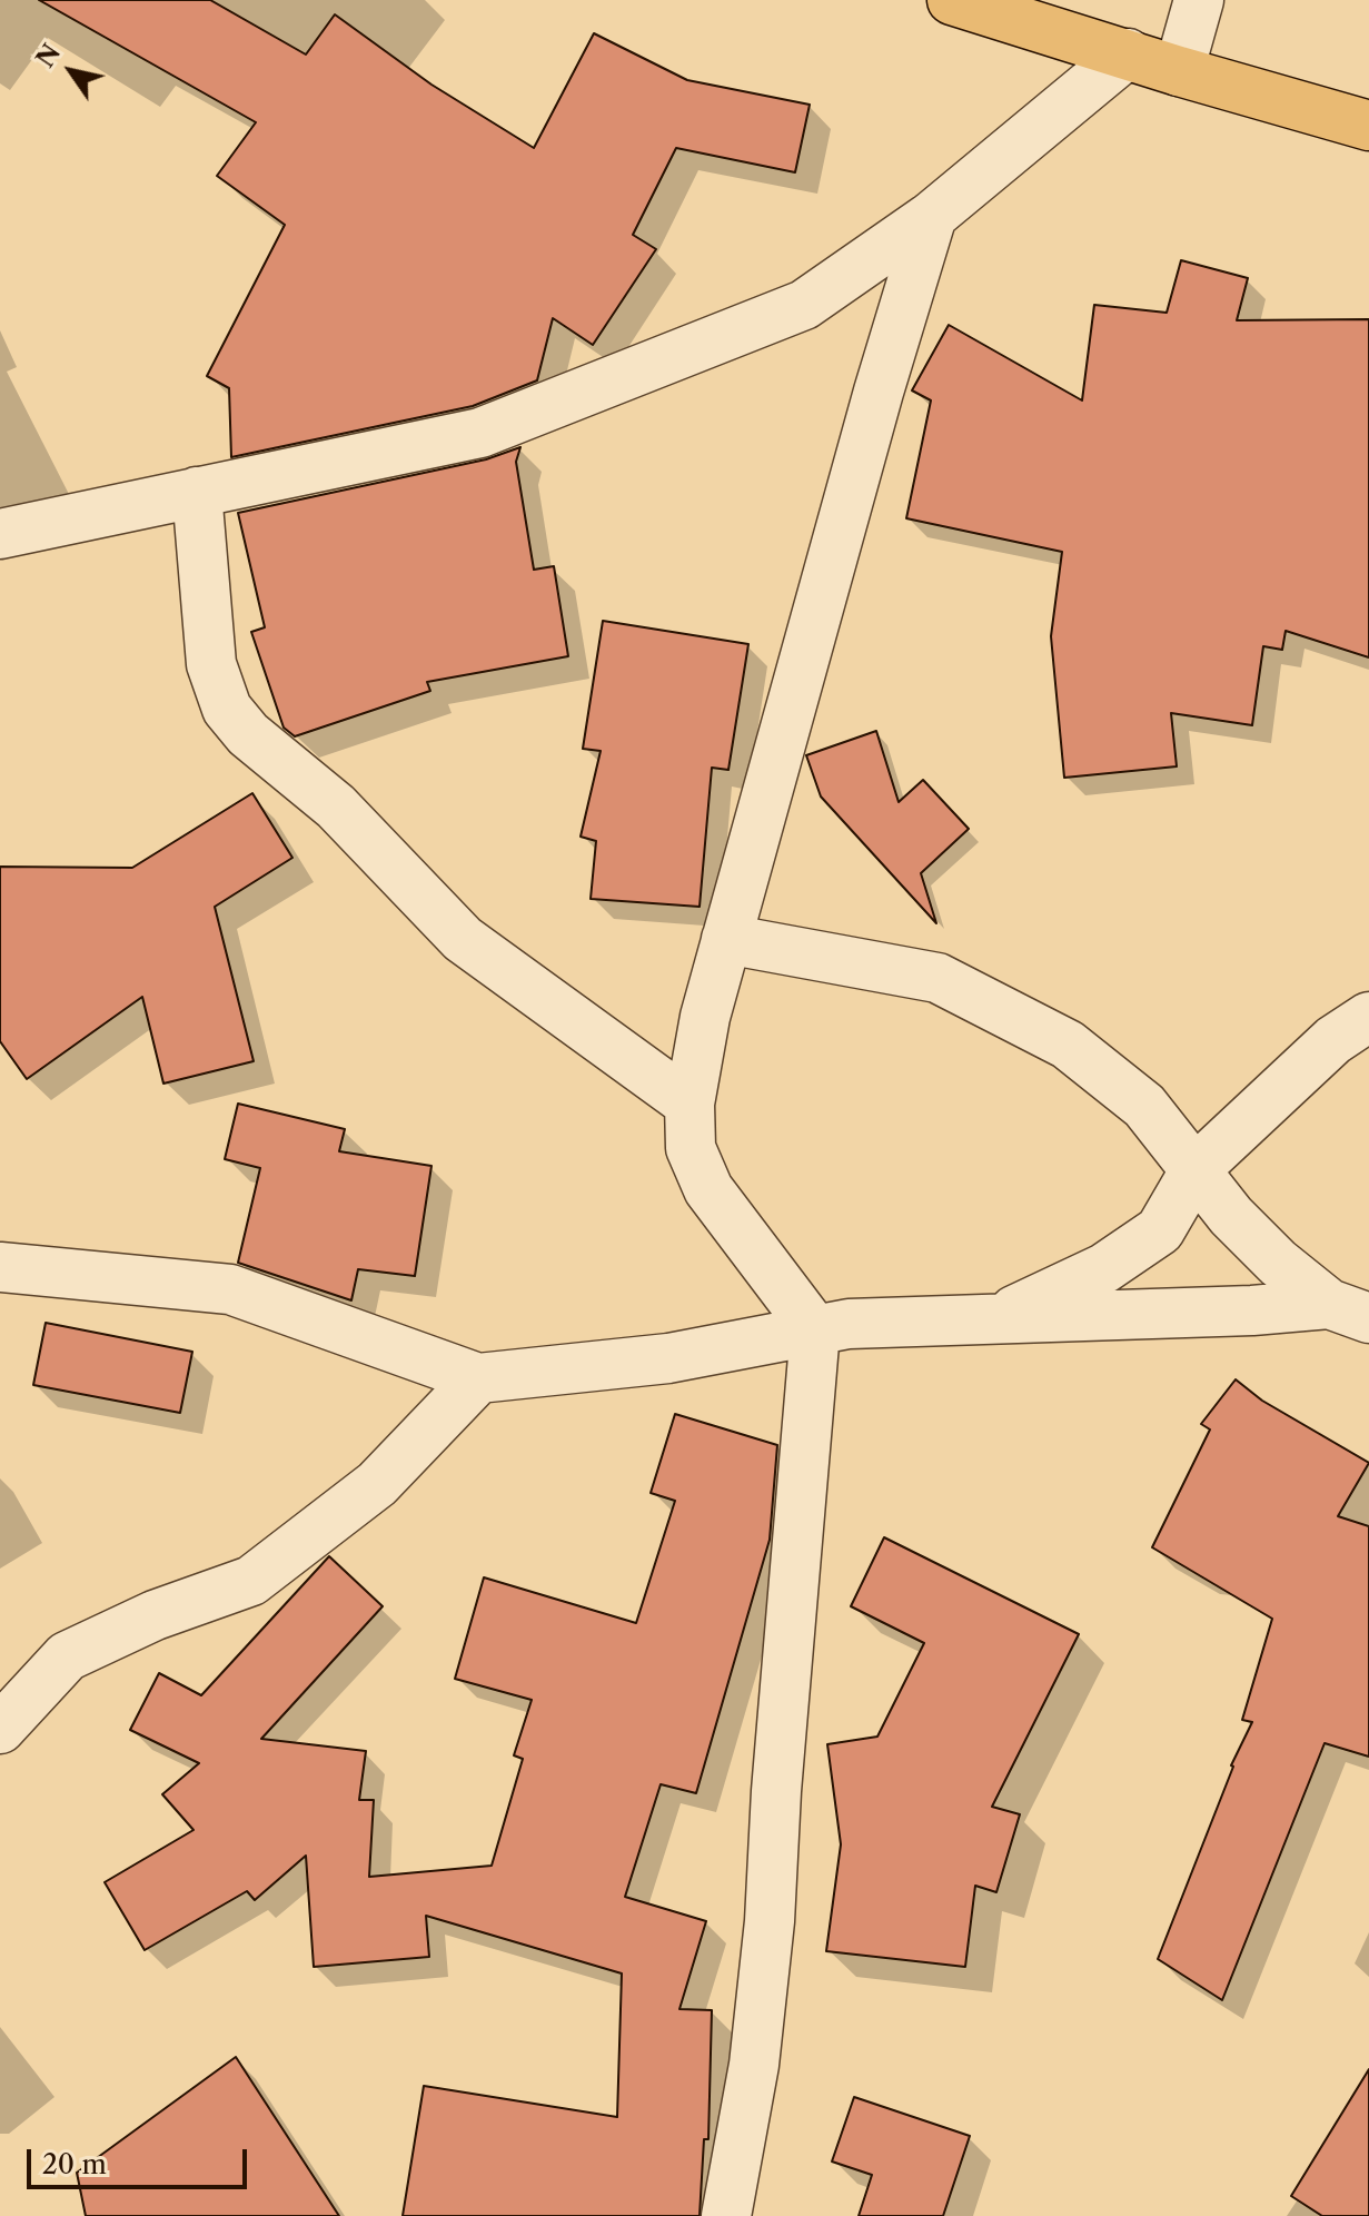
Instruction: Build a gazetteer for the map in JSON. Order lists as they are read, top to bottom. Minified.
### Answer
{"scale_bar":"20 m","north":"top left"}
